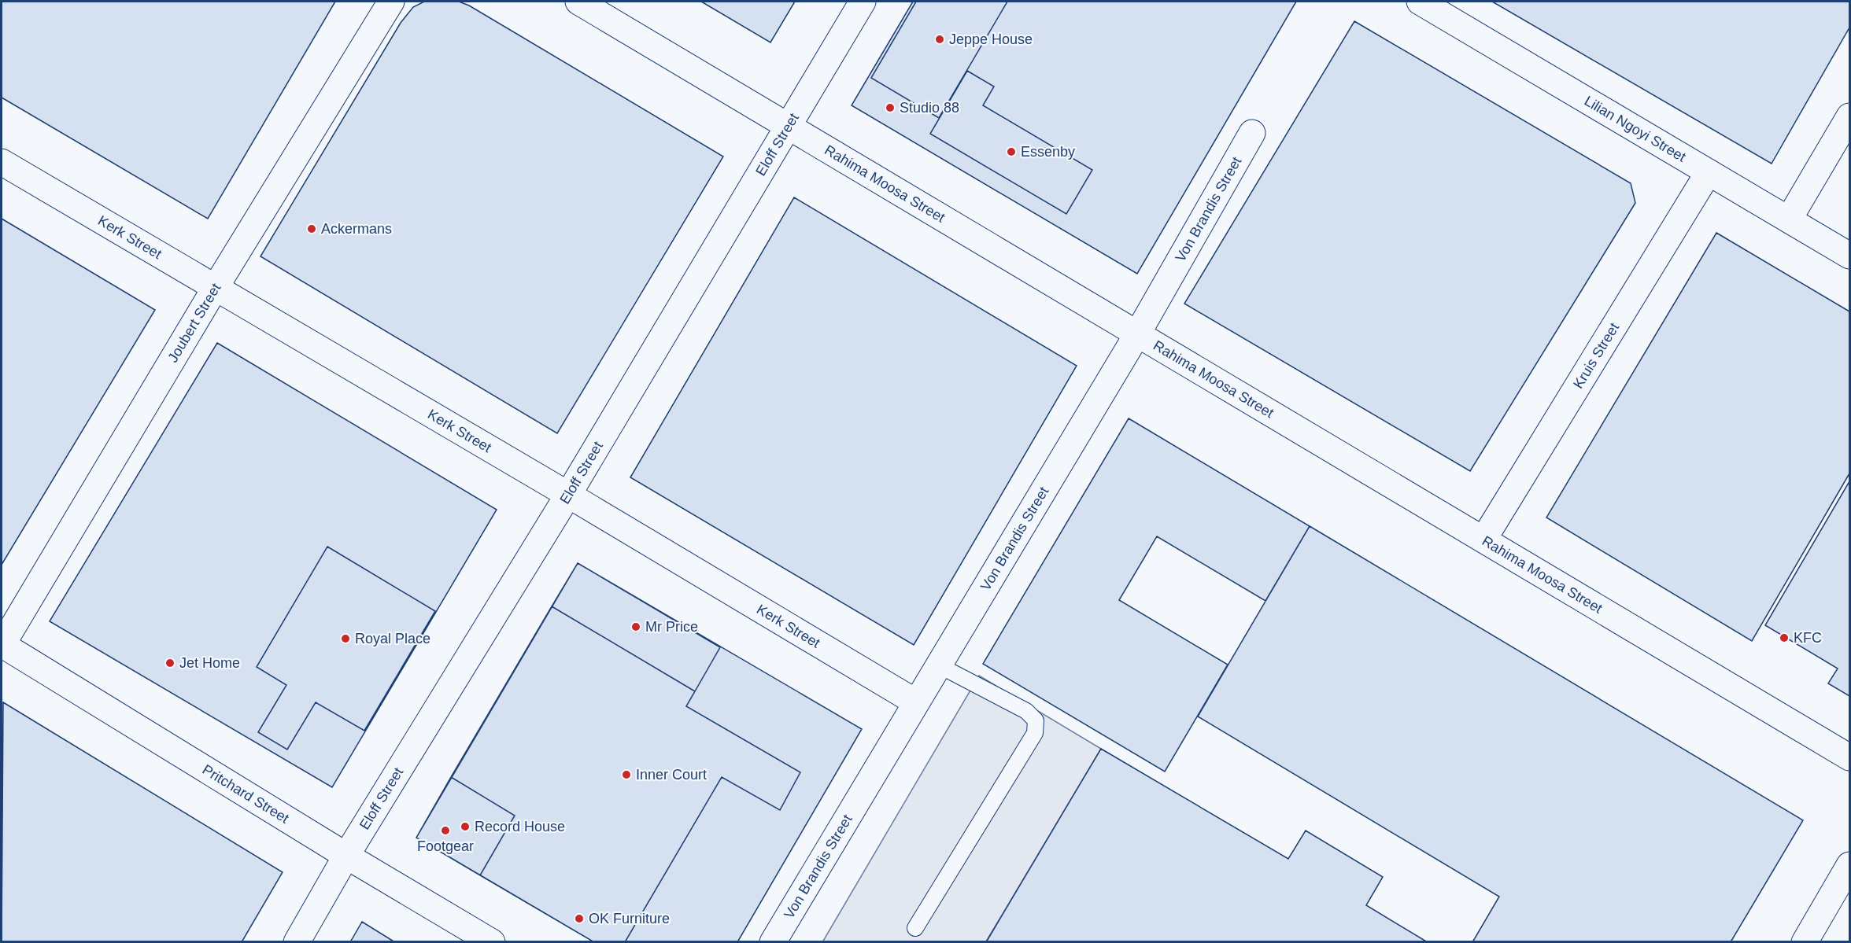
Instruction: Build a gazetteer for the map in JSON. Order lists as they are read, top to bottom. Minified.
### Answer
{"streets":{"street":["Lilian Ngoyi Street","Eloff Street","Rahima Moosa Street","Von Brandis Street","Kerk Street","Joubert Street","Kruis Street","Pritchard Street"]},"crossings":[["Lilian Ngoyi Street","Kruis Street"],["Eloff Street","Rahima Moosa Street"],["Eloff Street","Kerk Street"],["Eloff Street","Pritchard Street"],["Rahima Moosa Street","Von Brandis Street"],["Rahima Moosa Street","Kruis Street"],["Von Brandis Street","Kerk Street"],["Kerk Street","Joubert Street"],["Joubert Street","Pritchard Street"]],"places":["Jeppe House","Studio 88","Essenby","Ackermans","Mr Price","KFC","Royal Place","Jet Home","Inner Court","Record House","Footgear","OK Furniture"]}
